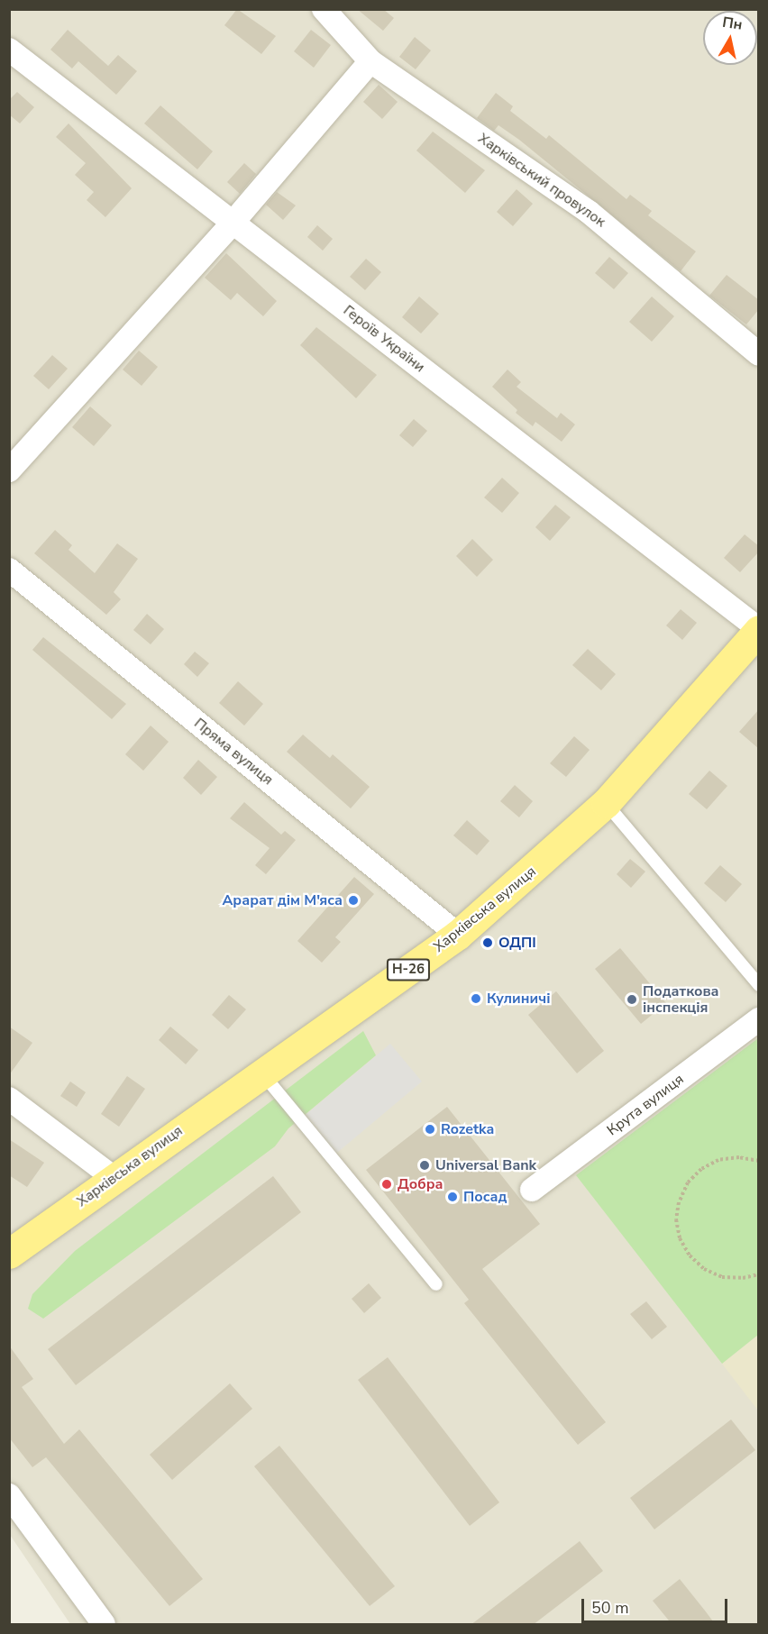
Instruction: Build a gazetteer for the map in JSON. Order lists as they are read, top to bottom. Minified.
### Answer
{"streets":{"main road":["Харківська вулиця","Н-26"],"street":["Харківський провулок","Героїв України","Пряма вулиця","Крута вулиця"]},"crossings":[["Героїв України","Харківська вулиця"],["Пряма вулиця","Харківська вулиця"]],"places":["Арарат дім М'яса","ОДПІ","Кулиничі","Податкова інспекція","Rozetka","Universal Bank","Добра","Посад"],"scale_bar":"50 m","north":"top"}
